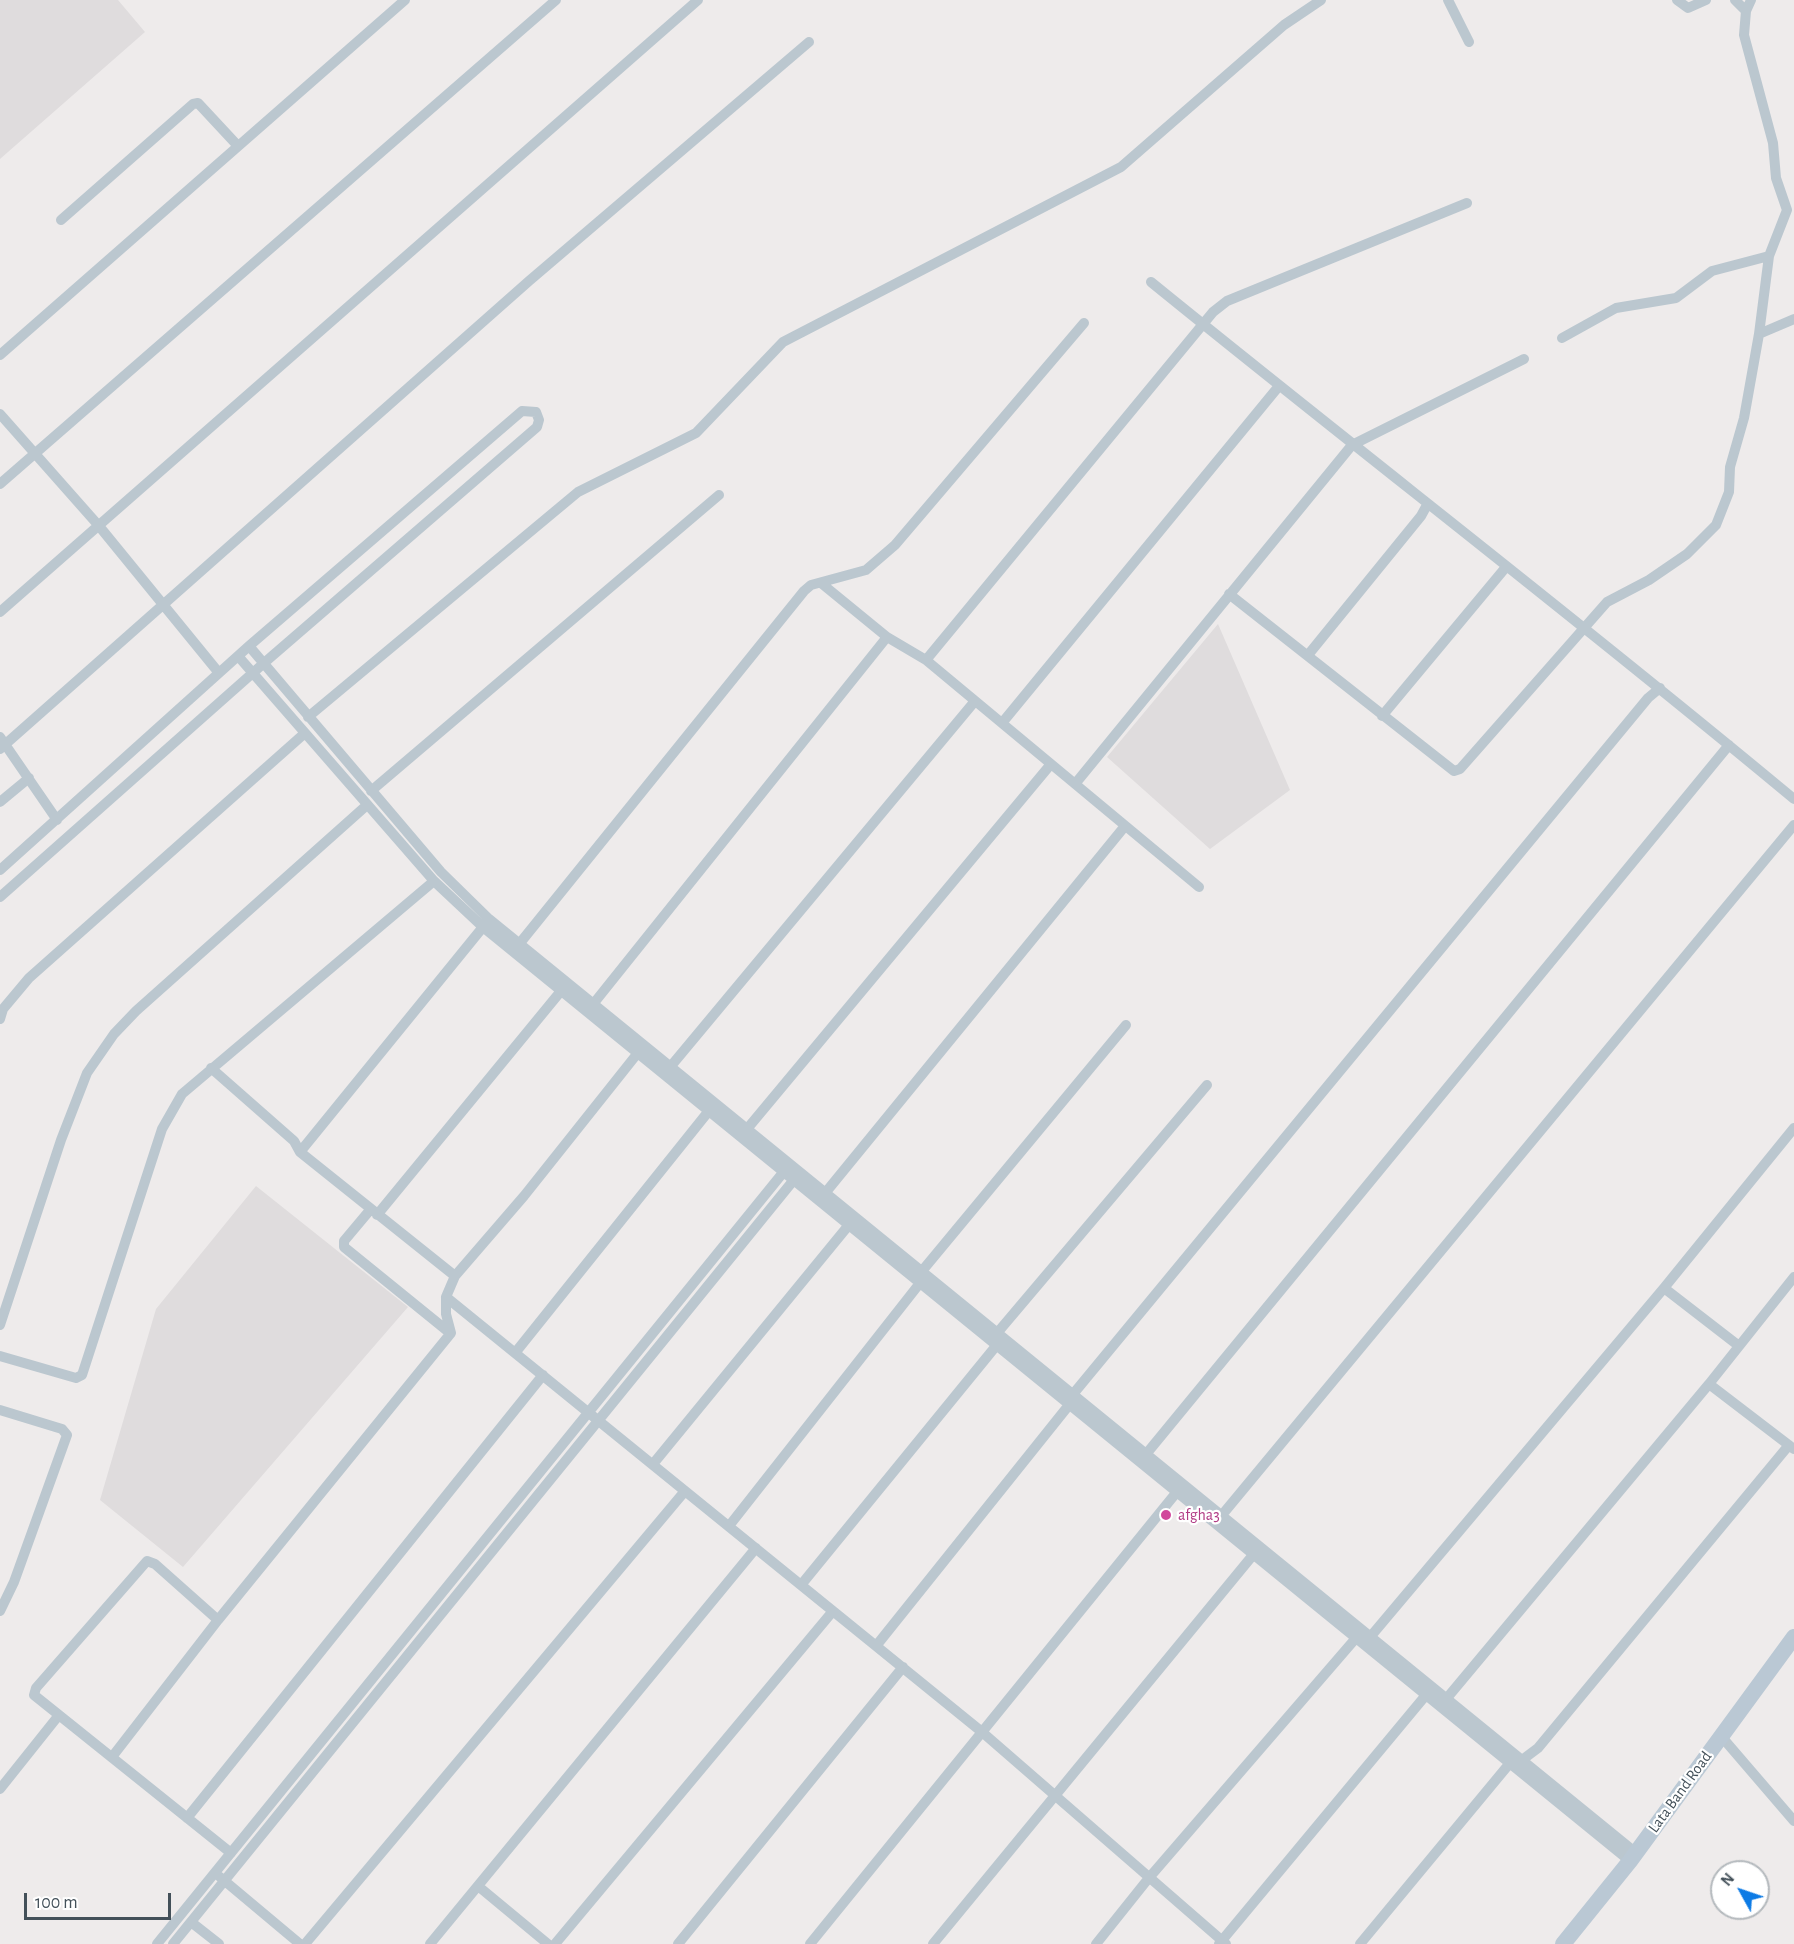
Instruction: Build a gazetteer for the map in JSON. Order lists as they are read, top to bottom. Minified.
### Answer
{"streets":{"main road":["Lata Band Road"]},"places":["afgha3"],"scale_bar":"100 m","north":"top left"}
